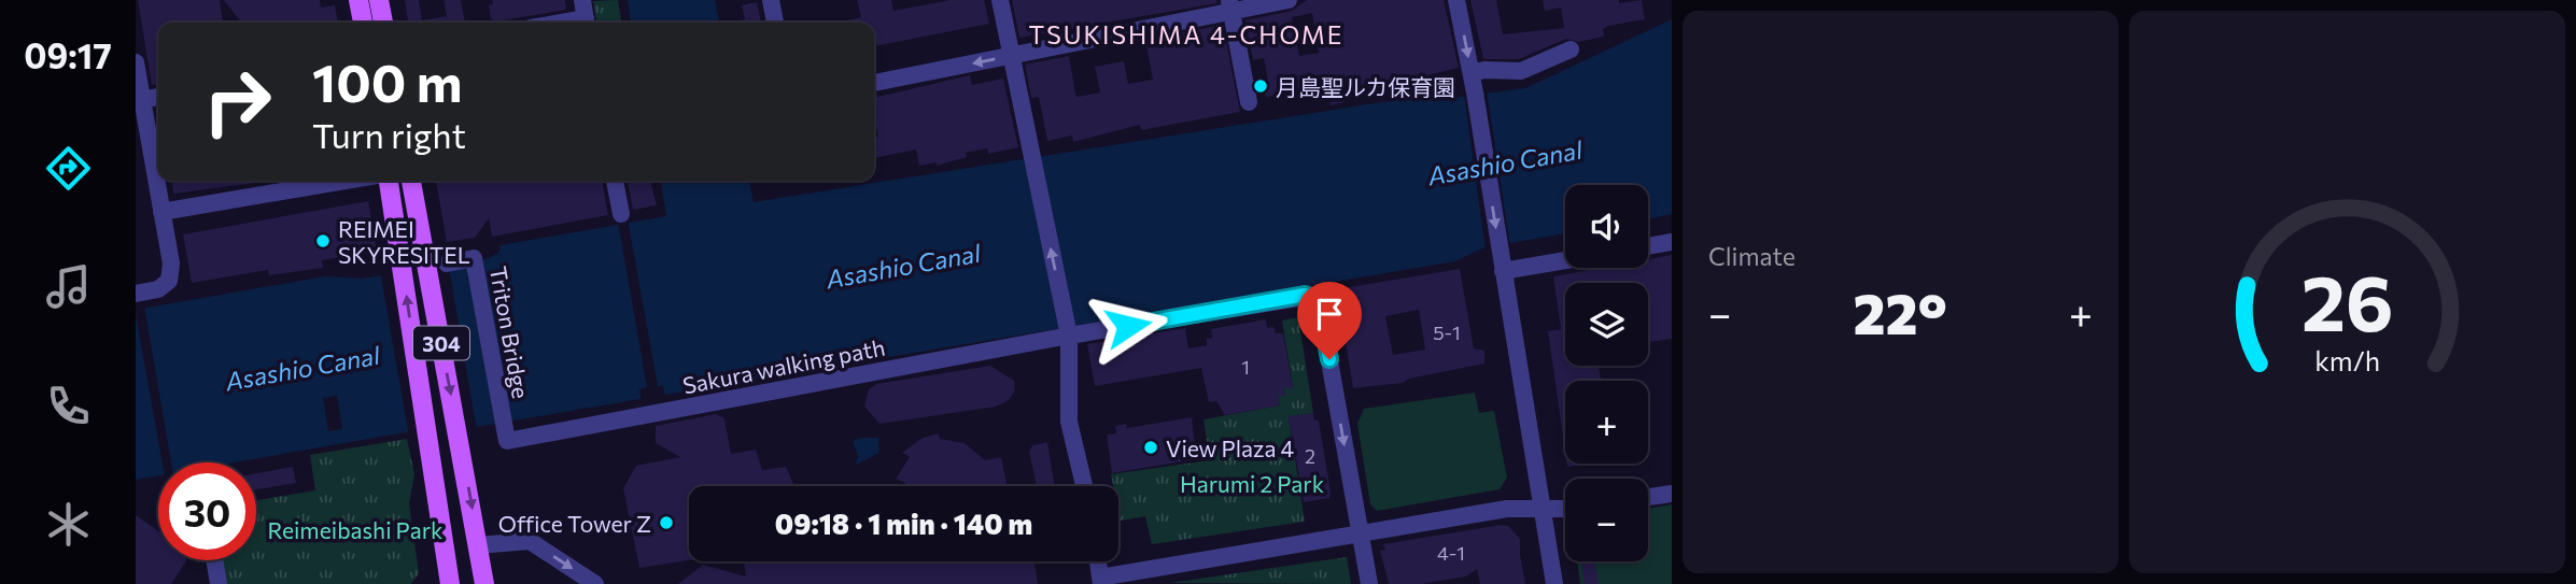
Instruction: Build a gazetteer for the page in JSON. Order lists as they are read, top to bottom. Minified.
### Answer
{"streets":{"main road":["304"],"street":["Triton Bridge","Sakura walking path"]},"crossings":[["Triton Bridge","Sakura walking path"]],"districts":["TSUKISHIMA 4-CHOME"],"water":["Asashio Canal"],"parks":["Harumi 2 Park","Reimeibashi Park"],"places":["月島聖ルカ保育園","REIMEI SKYRESITEL","View Plaza 4","Office Tower Z"],"house_numbers":["5-1","1","2","4-1"],"page":{"tabs":"09:17","tile":"Climate","turn":["100 m","Turn right"],"map_buttons":["+","−"],"heat":["−","22°","+"],"limit":"30","trip":"09:18 · 1 min · 140 m","gauge":["26","km/h"]}}
